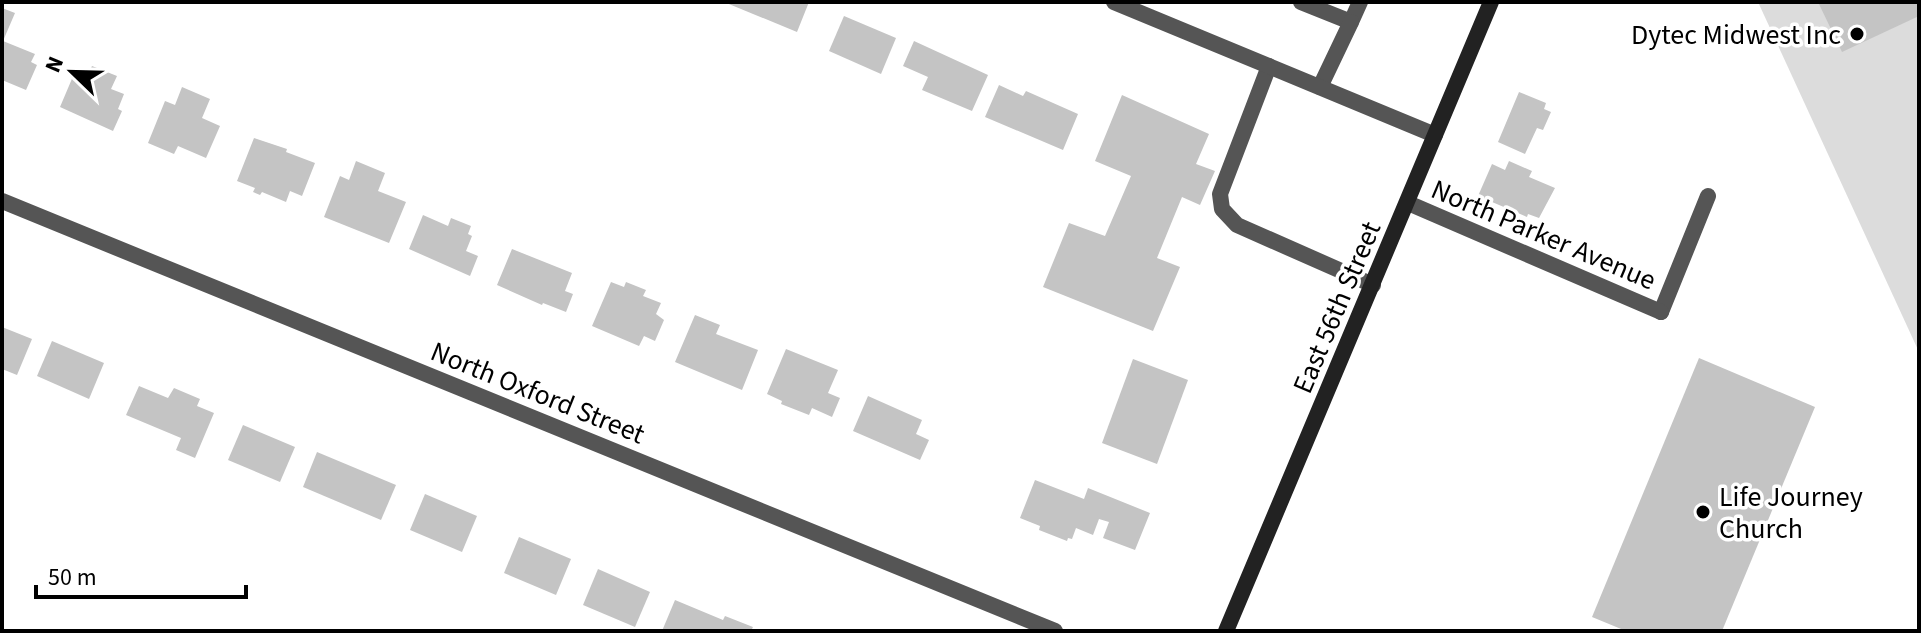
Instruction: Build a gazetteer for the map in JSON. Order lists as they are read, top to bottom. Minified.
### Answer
{"streets":{"street":["North Parker Avenue","East 56th Street","North Oxford Street"]},"crossings":[["North Parker Avenue","East 56th Street"]],"places":["Dytec Midwest Inc","Life Journey Church"],"scale_bar":"50 m","north":"top left"}
